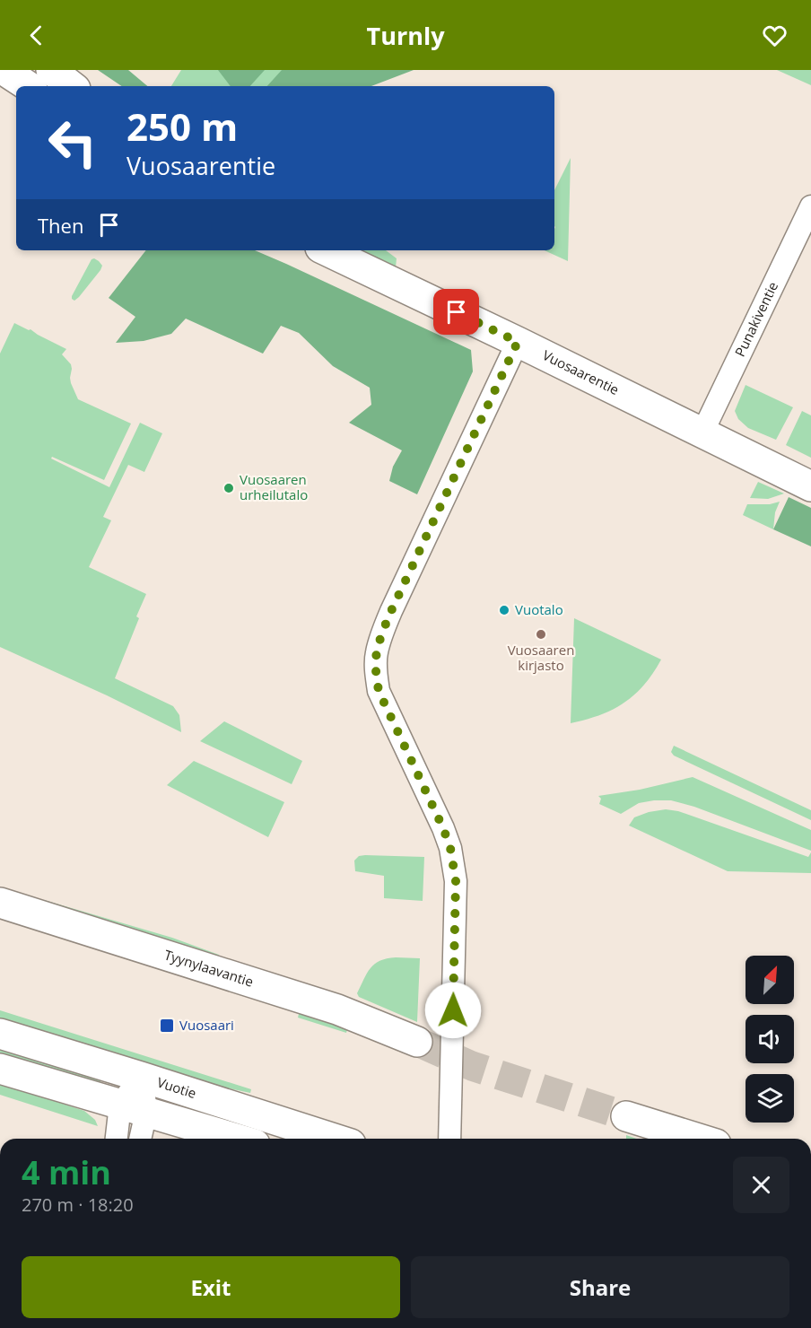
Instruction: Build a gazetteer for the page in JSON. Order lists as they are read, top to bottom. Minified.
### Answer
{"streets":{"street":["Punakiventie","Vuosaarentie","Tyynylaavantie","Vuotie"]},"crossings":[["Punakiventie","Vuosaarentie"]],"places":{"other":["Vuosaaren urheilutalo","Vuotalo","Vuosaaren kirjasto"],"transit":["Vuosaari"]},"north":"top right","page":{"header":"Turnly","turn":["250 m","Vuosaarentie"],"then":"Then","heading":["4 min","270 m · 18:20"],"buttons":["Exit","Share"]}}
